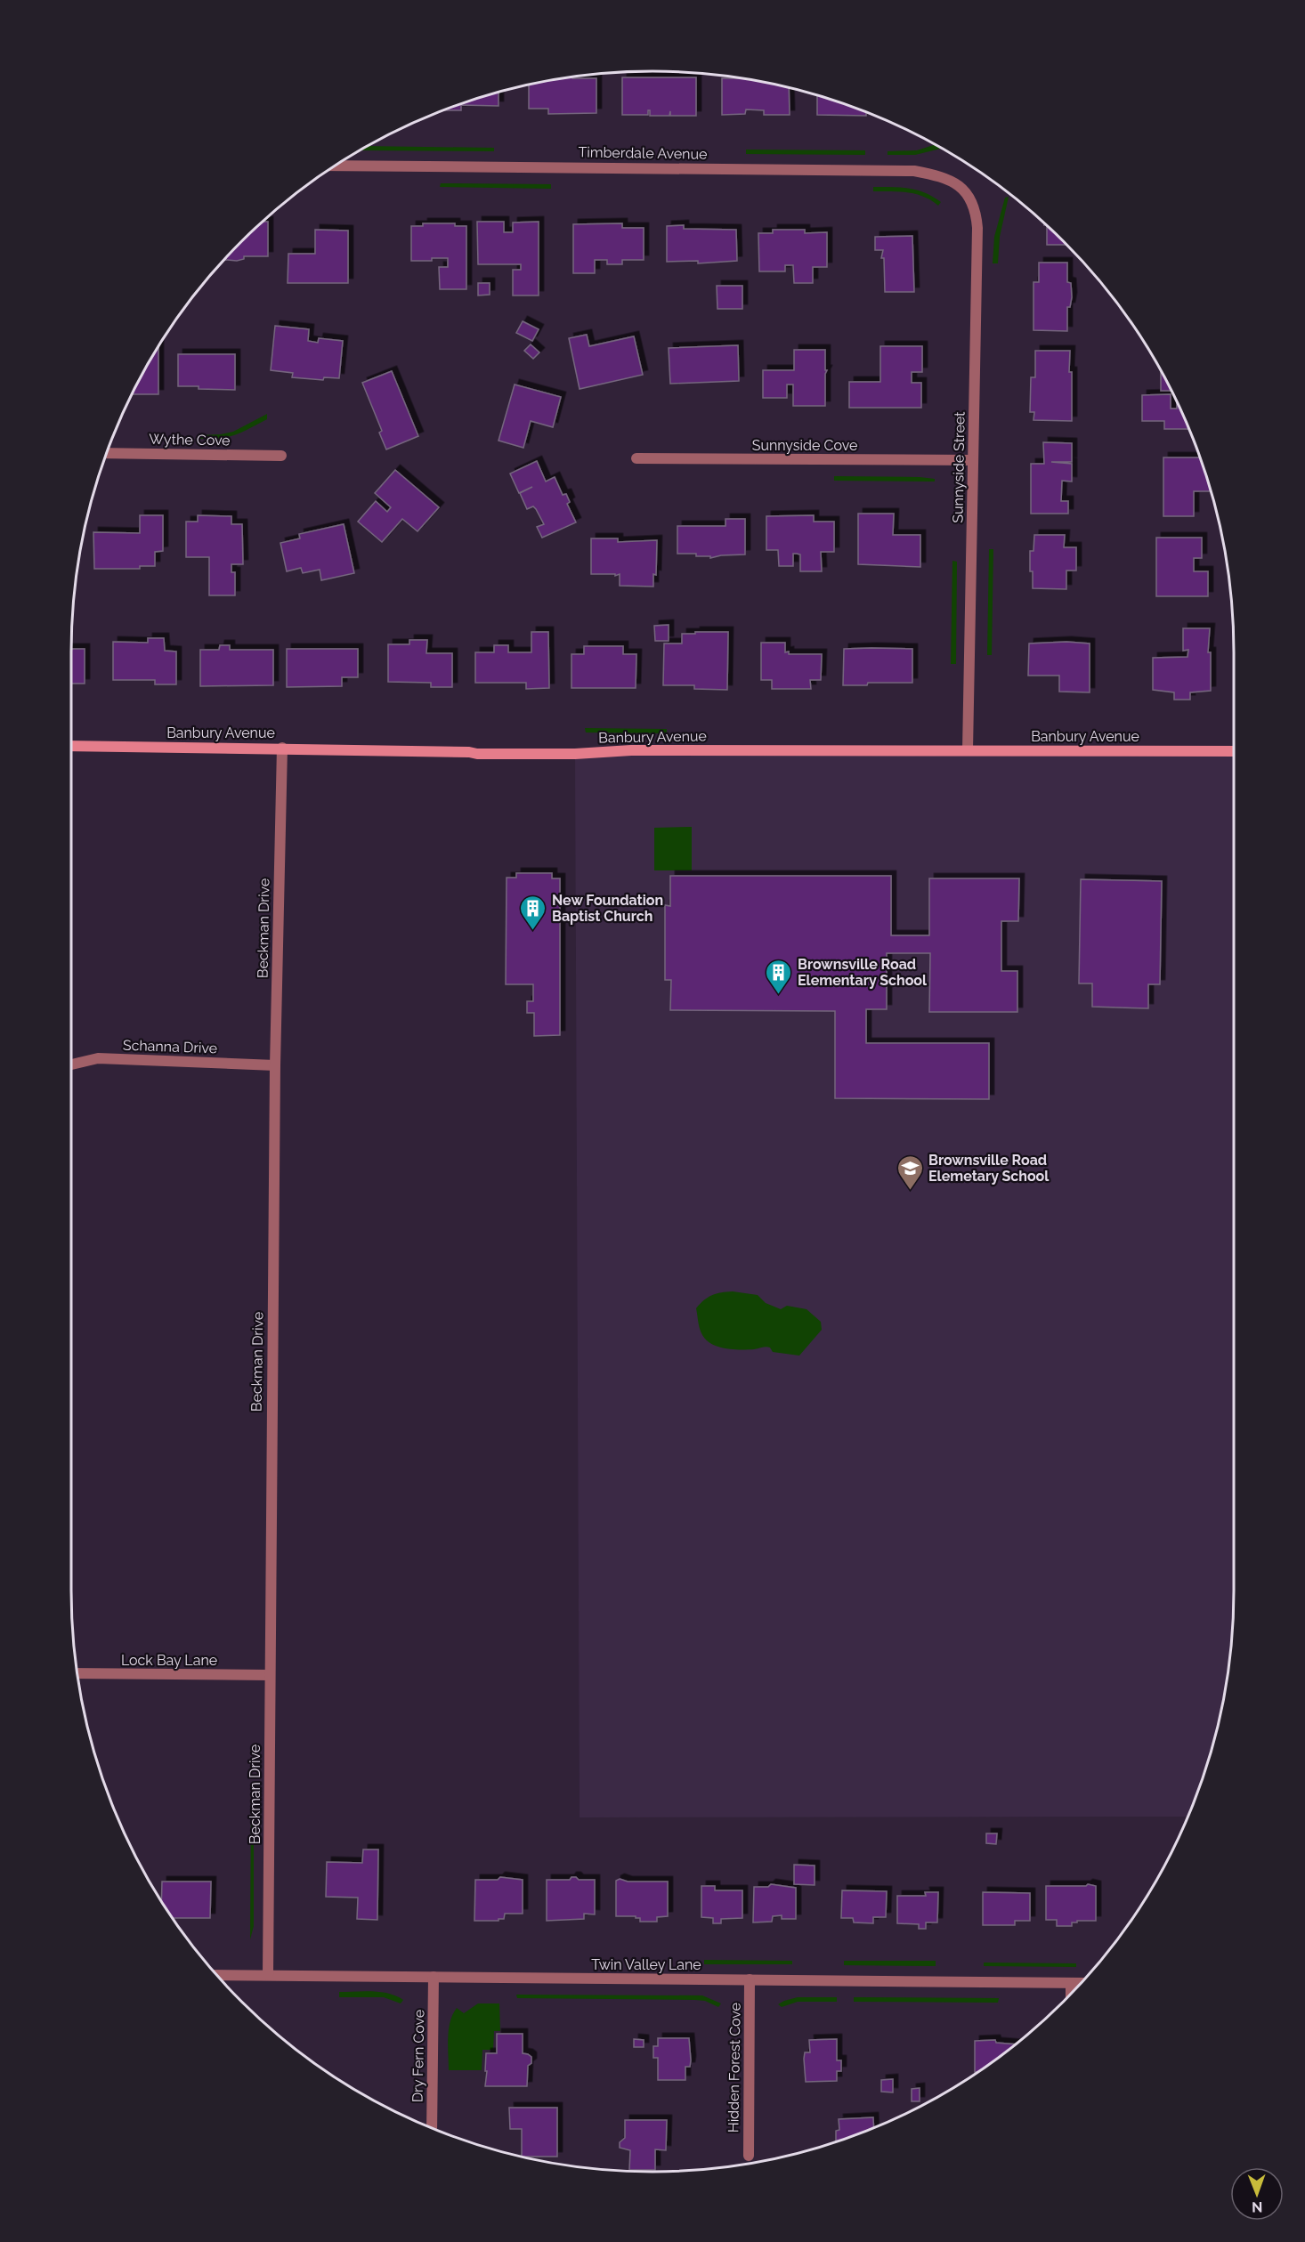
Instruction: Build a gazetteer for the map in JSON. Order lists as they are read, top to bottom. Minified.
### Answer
{"streets":{"street":["Timberdale Avenue","Wythe Cove","Sunnyside Cove","Sunnyside Street","Banbury Avenue","Beckman Drive","Schanna Drive","Lock Bay Lane","Twin Valley Lane","Dry Fern Cove","Hidden Forest Cove"]},"crossings":[["Timberdale Avenue","Sunnyside Street"],["Sunnyside Cove","Sunnyside Street"],["Sunnyside Street","Banbury Avenue"],["Banbury Avenue","Beckman Drive"],["Beckman Drive","Schanna Drive"],["Beckman Drive","Lock Bay Lane"],["Beckman Drive","Twin Valley Lane"],["Twin Valley Lane","Dry Fern Cove"],["Twin Valley Lane","Hidden Forest Cove"]],"places":{"building":["New Foundation Baptist Church","Brownsville Road Elementary School"],"school or university":["Brownsville Road Elemetary School"]},"north":"bottom"}
